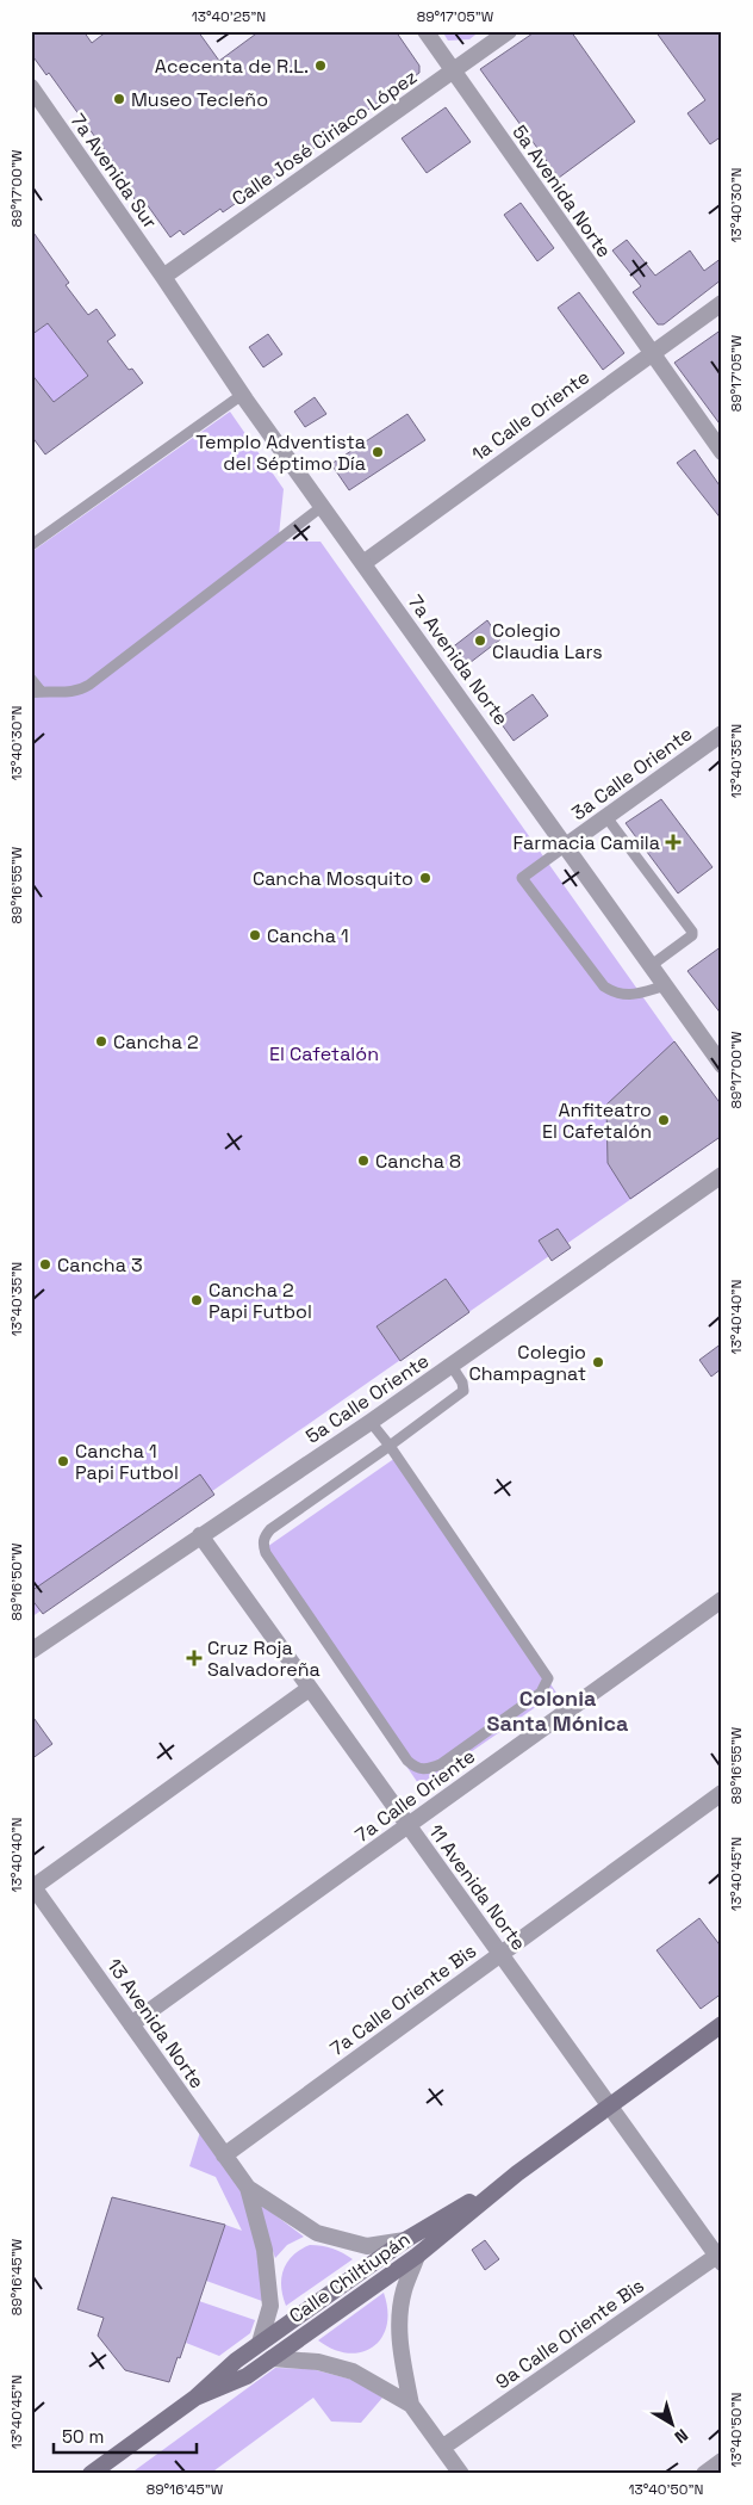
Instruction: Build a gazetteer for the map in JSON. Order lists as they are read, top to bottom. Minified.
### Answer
{"streets":{"main road":["Calle Chiltiupán"],"street":["Calle José Ciriaco López","7a Avenida Sur","5a Avenida Norte","1a Calle Oriente","7a Avenida Norte","3a Calle Oriente","5a Calle Oriente","7a Calle Oriente","11 Avenida Norte","7a Calle Oriente Bis","13 Avenida Norte","9a Calle Oriente Bis"]},"crossings":[["Calle José Ciriaco López","7a Avenida Sur"],["Calle José Ciriaco López","5a Avenida Norte"],["Calle José Ciriaco López","7a Avenida Norte"],["7a Avenida Sur","7a Avenida Norte"],["5a Avenida Norte","1a Calle Oriente"],["1a Calle Oriente","7a Avenida Norte"],["7a Avenida Norte","3a Calle Oriente"],["5a Calle Oriente","11 Avenida Norte"],["7a Calle Oriente","11 Avenida Norte"],["7a Calle Oriente","13 Avenida Norte"],["11 Avenida Norte","7a Calle Oriente Bis"],["11 Avenida Norte","Calle Chiltiupán"],["11 Avenida Norte","9a Calle Oriente Bis"],["7a Calle Oriente Bis","13 Avenida Norte"],["13 Avenida Norte","Calle Chiltiupán"]],"districts":["Colonia Santa Mónica"],"parks":["El Cafetalón"],"places":{"other":["Acecenta de R.L.","Museo Tecleño","Templo Adventista del Séptimo Día","Colegio Claudia Lars","Cancha Mosquito","Cancha 1","Cancha 2","Anfiteatro El Cafetalón","Cancha 8","Cancha 3","Cancha 2 Papi Futbol","Colegio Champagnat","Cancha 1 Papi Futbol"],"health":["Farmacia Camila","Cruz Roja Salvadoreña"]},"scale_bar":"50 m","north":"bottom right","coordinates":["13°40'25\"N","89°17'05\"W","89°17'00\"W","13°40'30\"N","13°40'35\"N","89°16'55\"W","13°40'40\"N","89°16'50\"W","13°40'45\"N","89°16'45\"W","13°40'50\"N"]}
